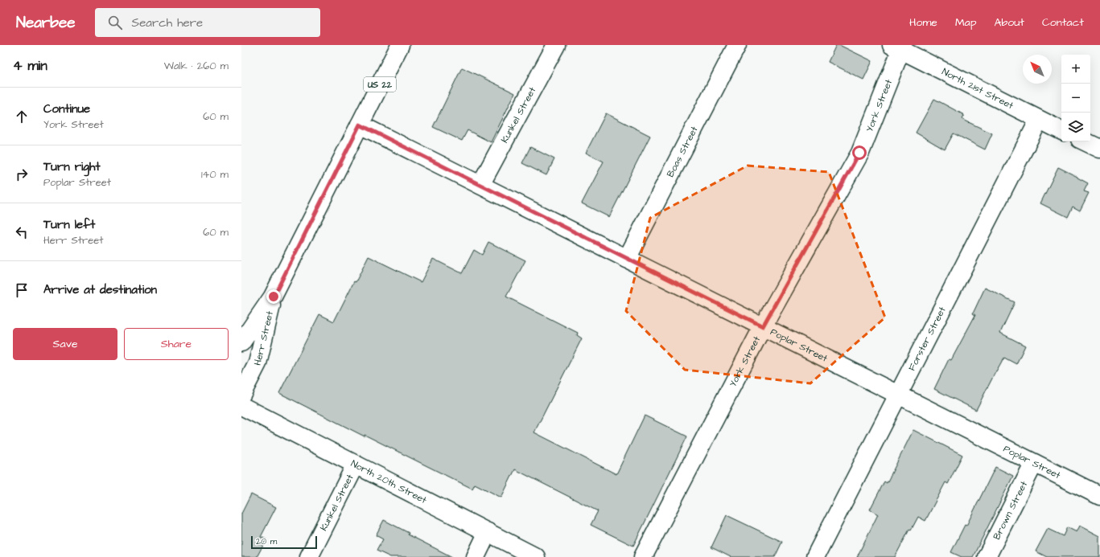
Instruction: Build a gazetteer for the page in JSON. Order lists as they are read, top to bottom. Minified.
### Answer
{"streets":{"street":["US 22","North 21st Street","York Street","Kunkel Street","Boas Street","Herr Street","Forster Street","Poplar Street","North 20th Street","Brown Street"]},"crossings":[["North 21st Street","York Street"],["North 21st Street","Forster Street"],["York Street","Poplar Street"],["Kunkel Street","Poplar Street"],["Kunkel Street","North 20th Street"],["Boas Street","Poplar Street"],["Herr Street","Poplar Street"],["Forster Street","Poplar Street"],["Poplar Street","Brown Street"]],"scale_bar":"20 m","north":"top left","page":{"header":"Nearbee","search":"Search here","nav":["Home","Map","About","Contact"],"heading":["4 min","Walk · 260 m"],"map_buttons":["+","−"],"list":[["Continue","York Street","60 m"],["Turn right","Poplar Street","140 m"],["Turn left","Herr Street","60 m"],"Arrive at destination"],"buttons":["Save","Share"],"scale":"20 m"}}
